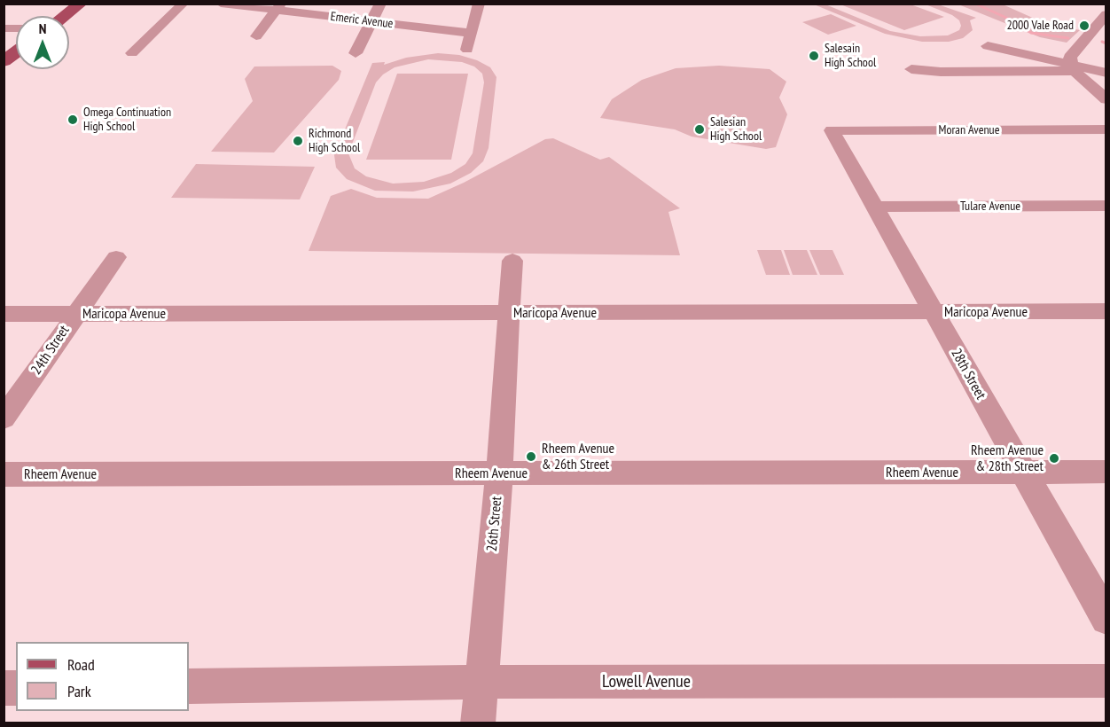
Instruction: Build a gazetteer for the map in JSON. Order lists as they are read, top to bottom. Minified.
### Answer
{"streets":{"street":["Emeric Avenue","Moran Avenue","Tulare Avenue","Maricopa Avenue","24th Street","28th Street","Rheem Avenue","26th Street","Lowell Avenue"]},"crossings":[["Moran Avenue","28th Street"],["Tulare Avenue","28th Street"],["Maricopa Avenue","24th Street"],["Maricopa Avenue","28th Street"],["Maricopa Avenue","26th Street"],["28th Street","Rheem Avenue"],["Rheem Avenue","26th Street"],["26th Street","Lowell Avenue"]],"places":["2000 Vale Road","Salesain High School","Omega Continuation High School","Salesian High School","Richmond High School","Rheem Avenue & 26th Street","Rheem Avenue & 28th Street"],"legend":["Road","Park"],"north":"top"}
